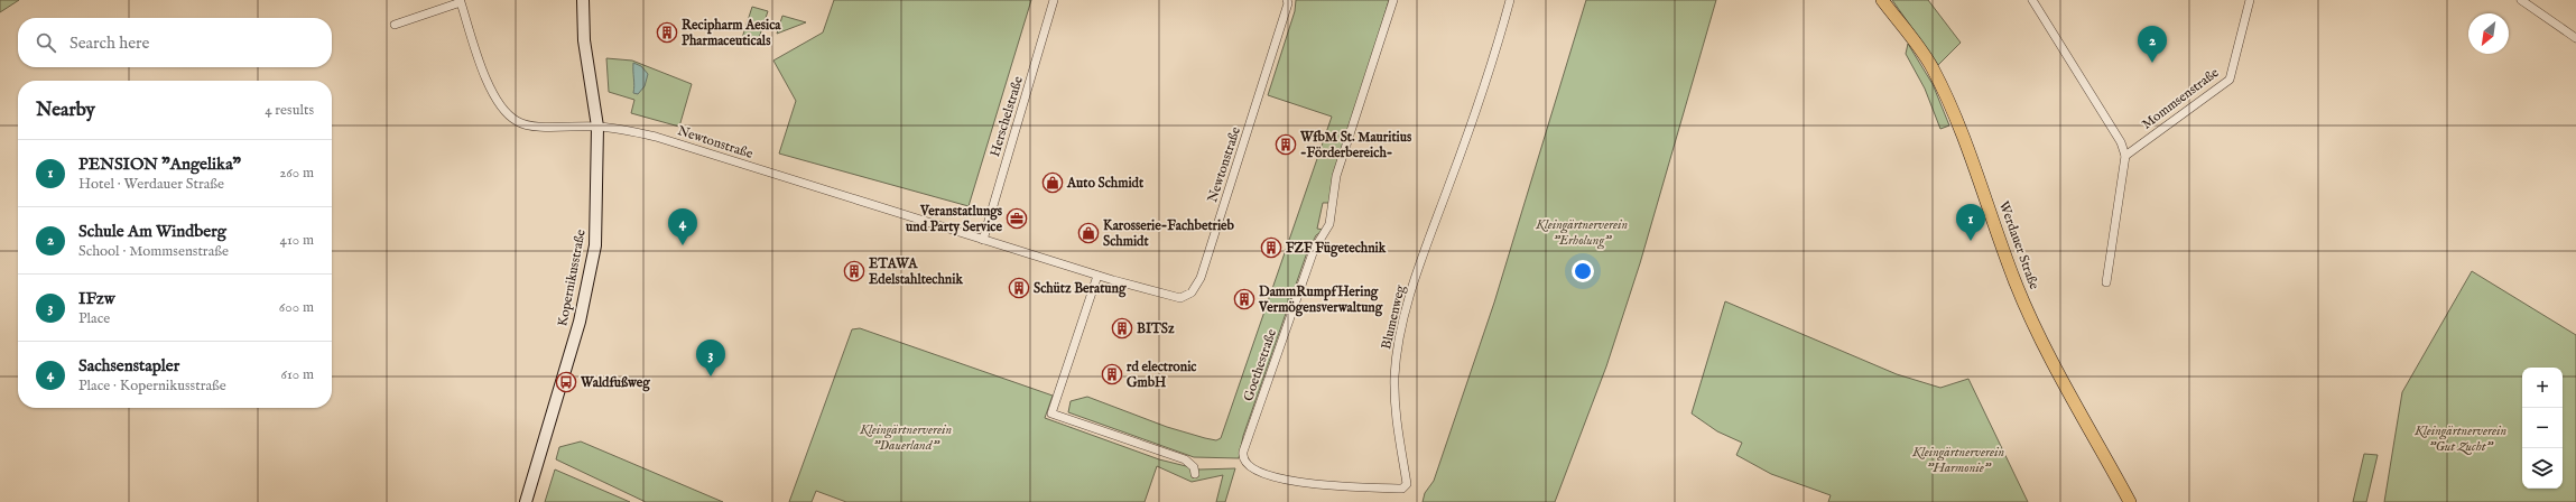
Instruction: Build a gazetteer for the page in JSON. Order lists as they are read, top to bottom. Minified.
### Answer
{"streets":{"main road":["Werdauer Straße"],"street":["Mommsenstraße","Herschelstraße","Newtonstraße","Kopernikusstraße","Blumenweg","Goethestraße"]},"crossings":[["Herschelstraße","Newtonstraße"],["Newtonstraße","Kopernikusstraße"],["Blumenweg","Goethestraße"]],"parks":["Kleingärtnerverein \"Erholung\"","Kleingärtnerverein \"Dauerland\"","Kleingärtnerverein \"Gut Zucht\"","Kleingärtnerverein \"Harmonie\""],"places":{"building":["Recipharm Aesica Pharmaceuticals","WfbM St. Mauritius -Förderbereich-","FZF Fügetechnik","ETAWA Edelstahltechnik","Schütz Beratung","DammRumpfHering Vermögensverwaltung","BITSz","rd electronic GmbH"],"shop":["Auto Schmidt","Karosserie-Fachbetrieb Schmidt"],"office":["Veranstatlungs und Party Service"],"bus stop":["Waldfußweg"]},"north":"bottom left","page":{"search":"Search here","pins":["2","1","4","3"],"heading":["Nearby","4 results"],"list":[{"mark":"1","name":"PENSION \"Angelika\"","note":"Hotel · Werdauer Straße","value":"260 m"},{"mark":"2","name":"Schule Am Windberg","note":"School · Mommsenstraße","value":"410 m"},{"mark":"3","name":"IFzw","note":"Place","value":"600 m"},{"mark":"4","name":"Sachsenstapler","note":"Place · Kopernikusstraße","value":"610 m"}],"map_buttons":["+","−"]}}
